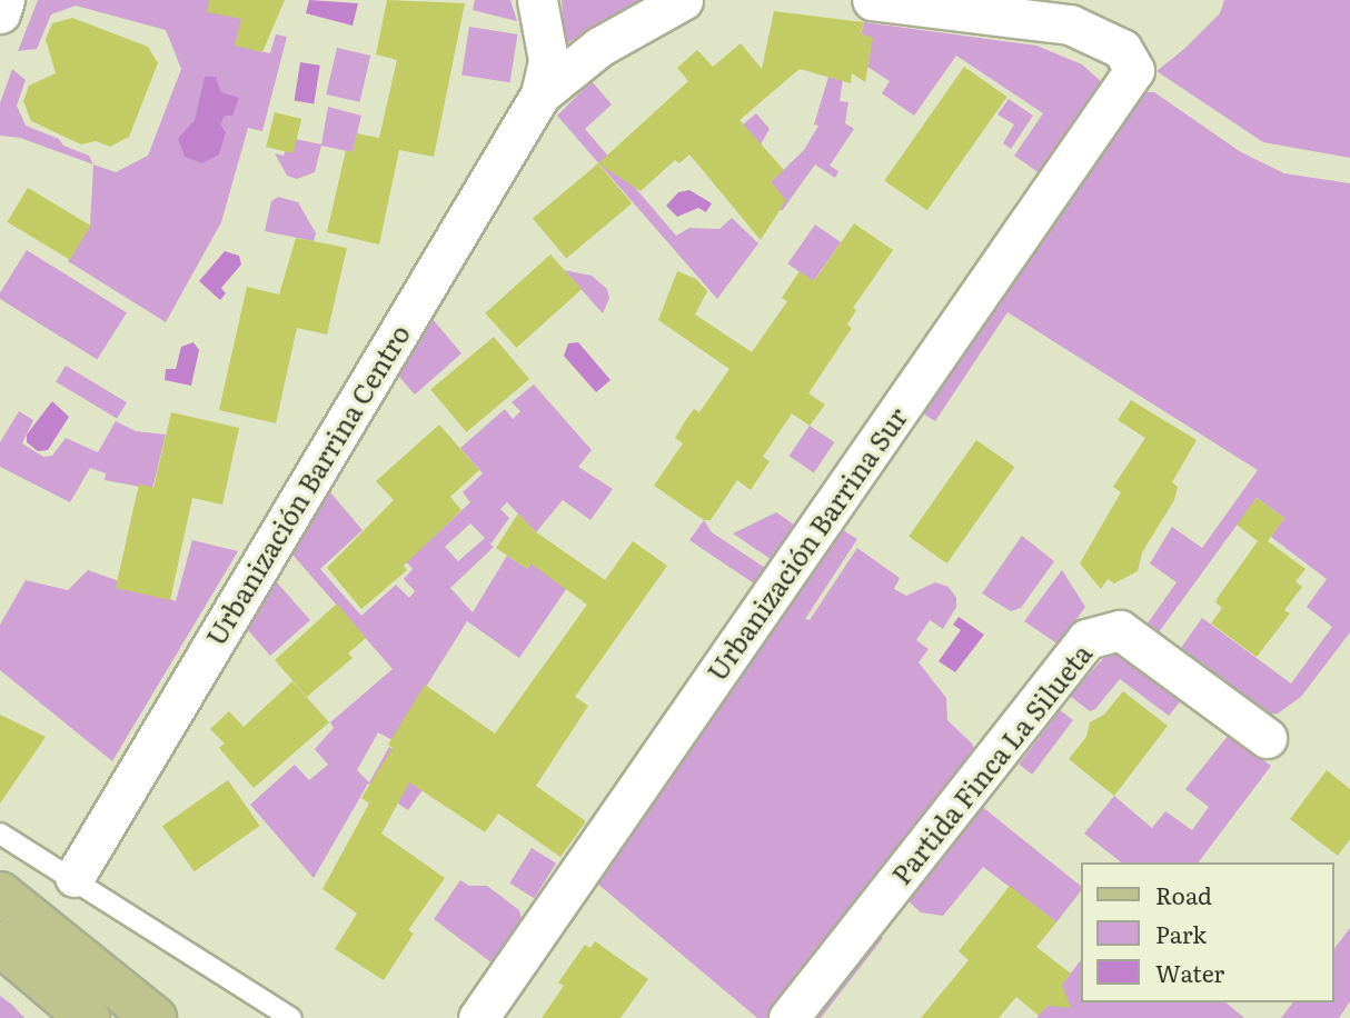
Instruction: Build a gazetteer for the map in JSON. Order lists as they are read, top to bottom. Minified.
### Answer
{"streets":{"street":["Urbanización Barrina Centro","Urbanización Barrina Sur","Partida Finca La Silueta"]},"legend":["Road","Park","Water"]}
